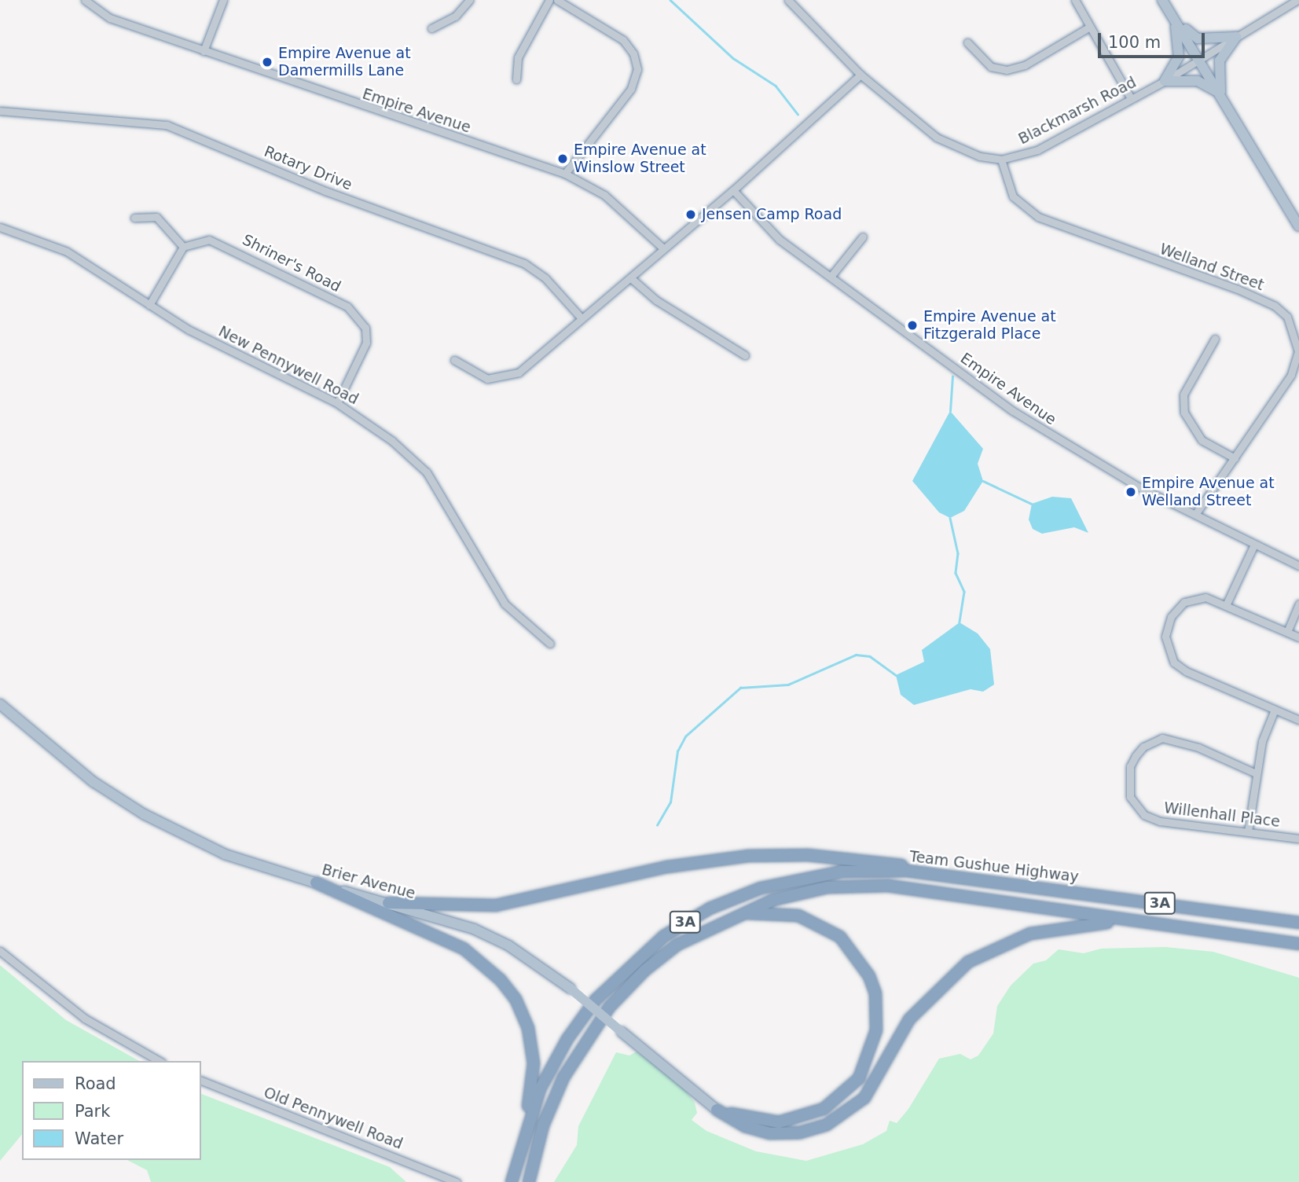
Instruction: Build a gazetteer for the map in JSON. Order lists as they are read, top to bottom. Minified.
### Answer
{"streets":{"highway":["Team Gushue Highway","3A"],"main road":["Brier Avenue"],"street":["Empire Avenue","Blackmarsh Road","Rotary Drive","Shriner's Road","Welland Street","New Pennywell Road","Willenhall Place","Old Pennywell Road"]},"crossings":[["Empire Avenue","Welland Street"],["Blackmarsh Road","Welland Street"],["Shriner's Road","New Pennywell Road"]],"places":["Empire Avenue at Damermills Lane","Empire Avenue at Winslow Street","Jensen Camp Road","Empire Avenue at Fitzgerald Place","Empire Avenue at Welland Street"],"legend":["Road","Park","Water"],"scale_bar":"100 m"}
